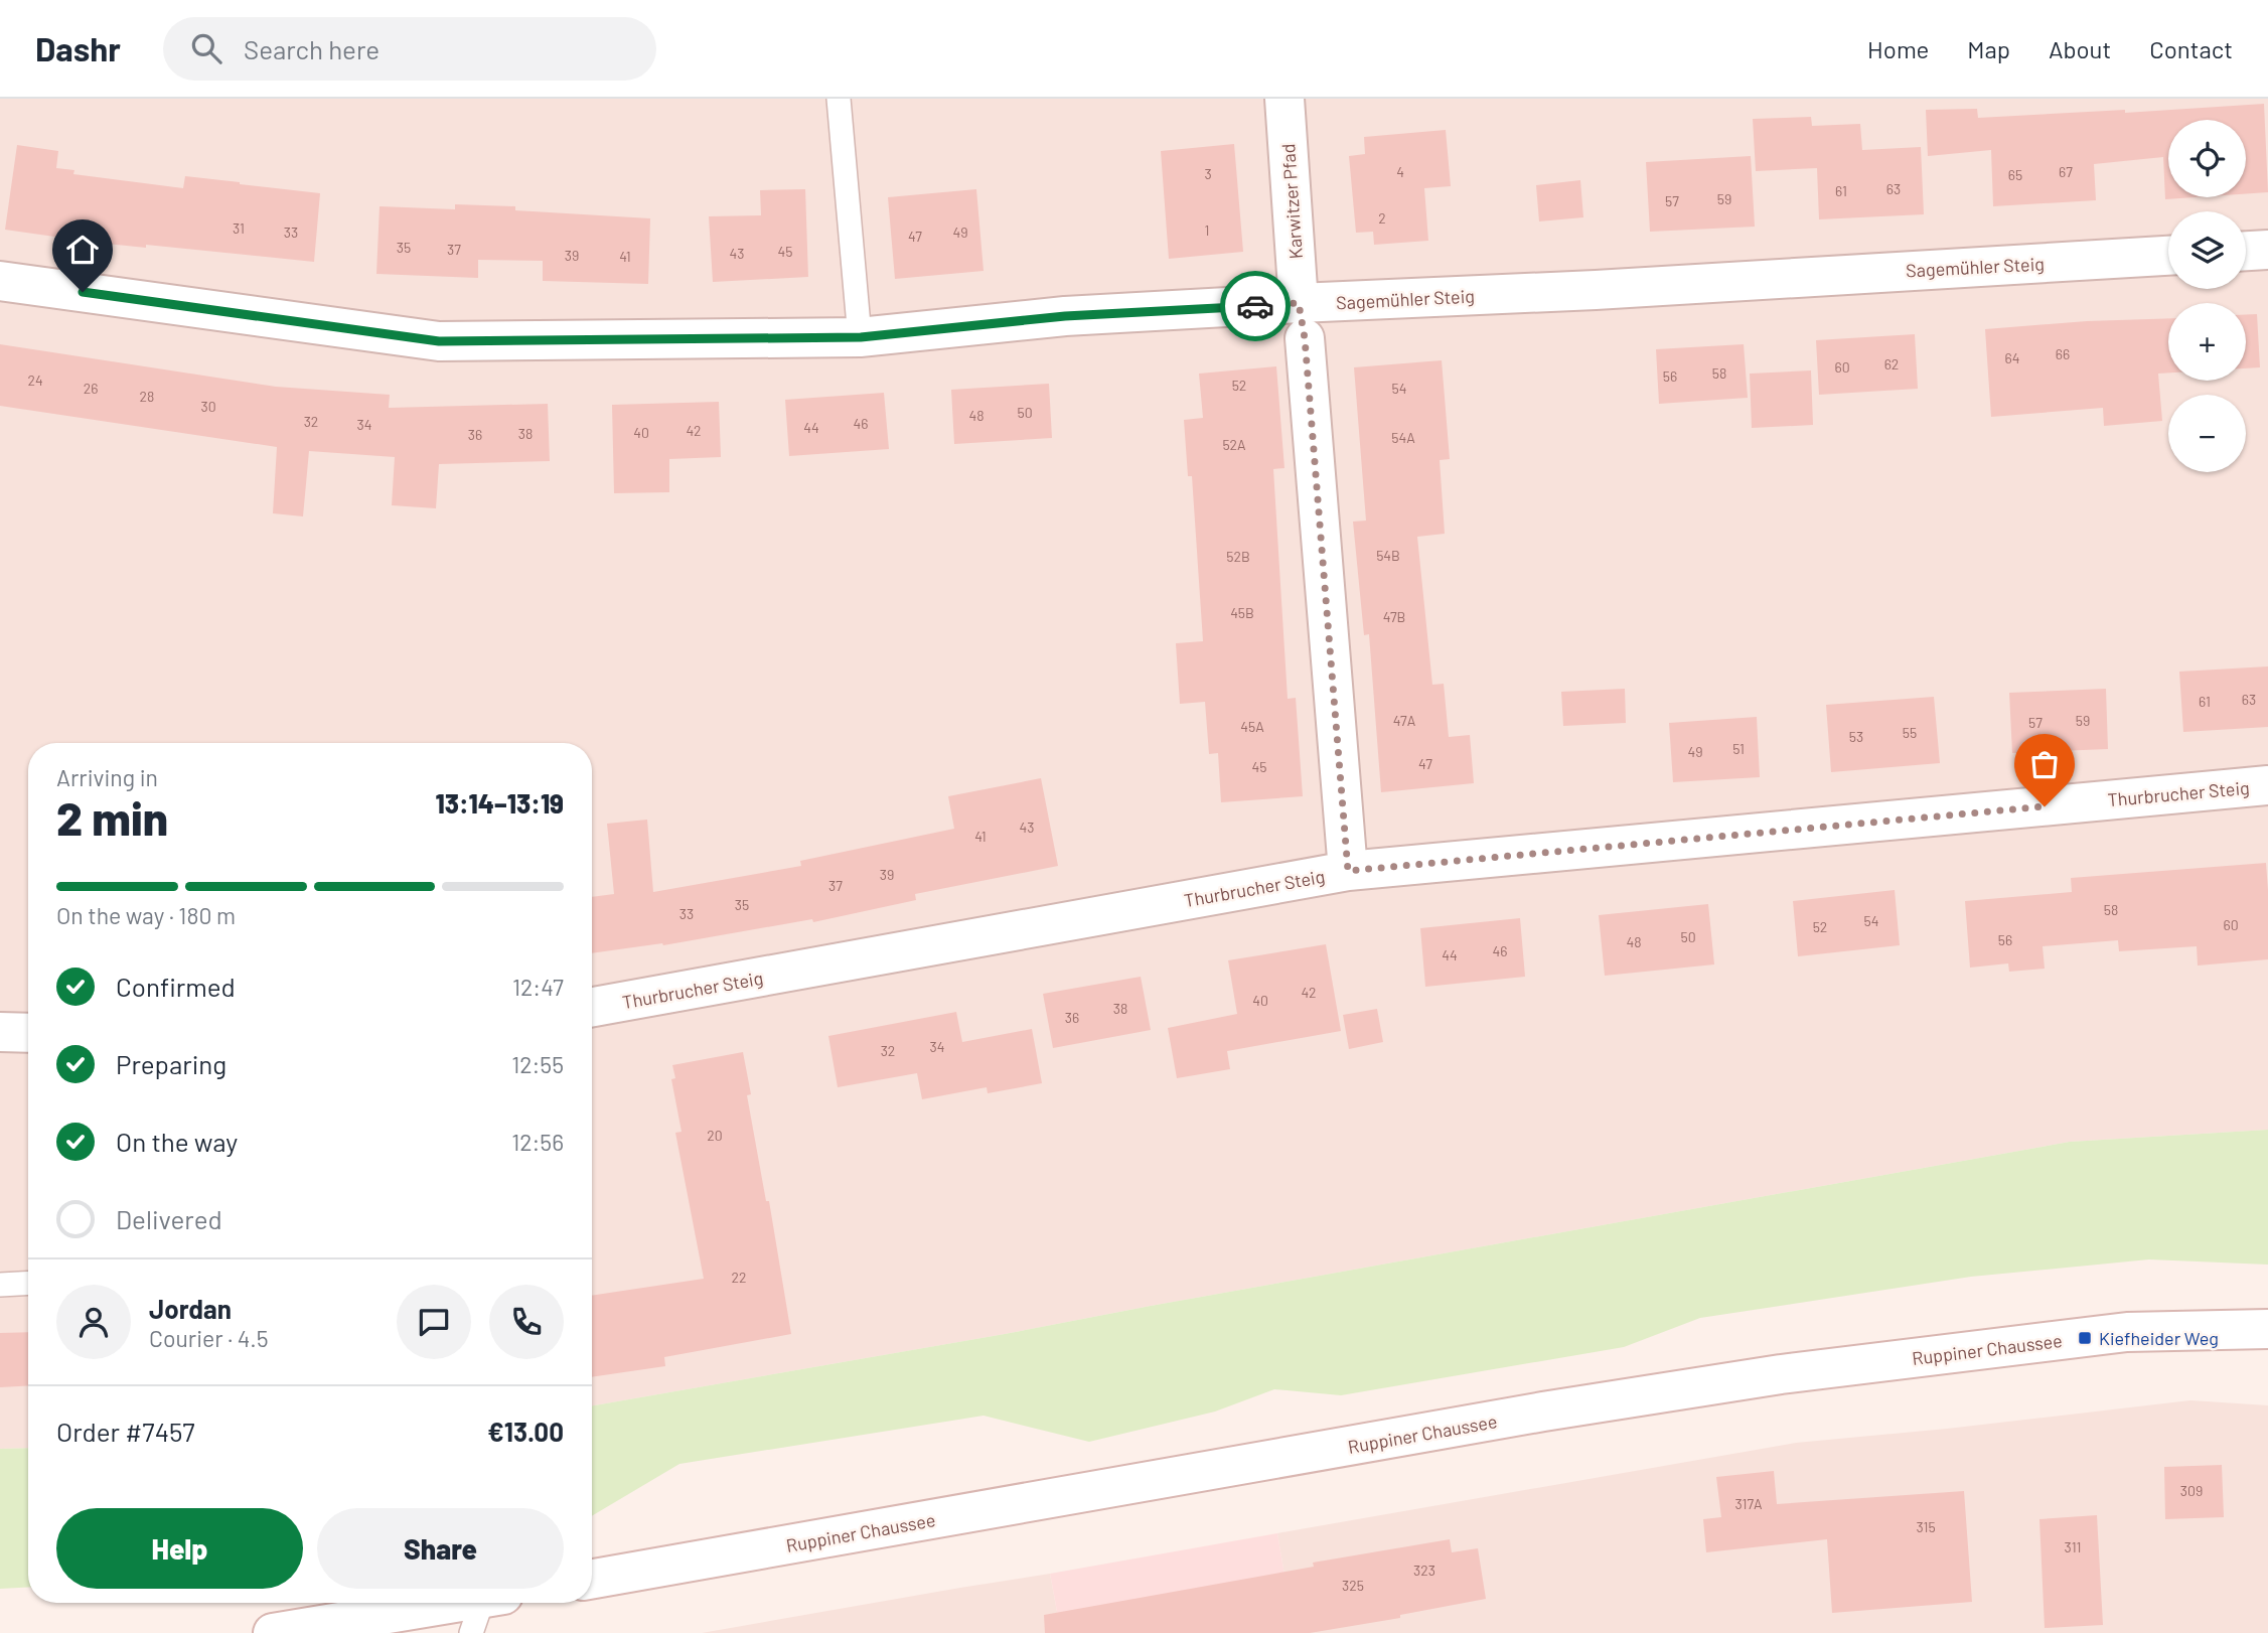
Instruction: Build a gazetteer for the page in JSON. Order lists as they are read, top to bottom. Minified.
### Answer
{"streets":{"street":["Karwitzer Pfad","Sagemühler Steig","Thurbrucher Steig","Ruppiner Chaussee"]},"crossings":[["Karwitzer Pfad","Sagemühler Steig"],["Karwitzer Pfad","Thurbrucher Steig"]],"places":{"transit":["Kiefheider Weg"]},"house_numbers":["4","67","3","65","63","61","59","57","2","31","1","33","49","47","35","37","45","43","39","41","66","64","62","60","58","56","24","52","26","54","28","30","50","48","32","46","34","44","42","40","38","36","54A","52A","54B","52B","45B","47B","63","61","47A","59","57","45A","55","53","51","49","47","45","43","41","39","37","35","58","33","54","60","52","50","56","48","46","44","42","40","38","36","34","32","20","22","309","317A","315","311","323","325"],"page":{"header":"Dashr","search":"Search here","nav":["Home","Map","About","Contact"],"map_buttons":["+","−"],"heading":["2 min","Arriving in","13:14–13:19"],"panel":["Jordan","Courier · 4.5","Order #7457","€13.00"],"bar":"On the way · 180 m","list":[["Confirmed","12:47"],["Preparing","12:55"],["On the way","12:56"],"Delivered"],"buttons":["Help","Share"]}}
